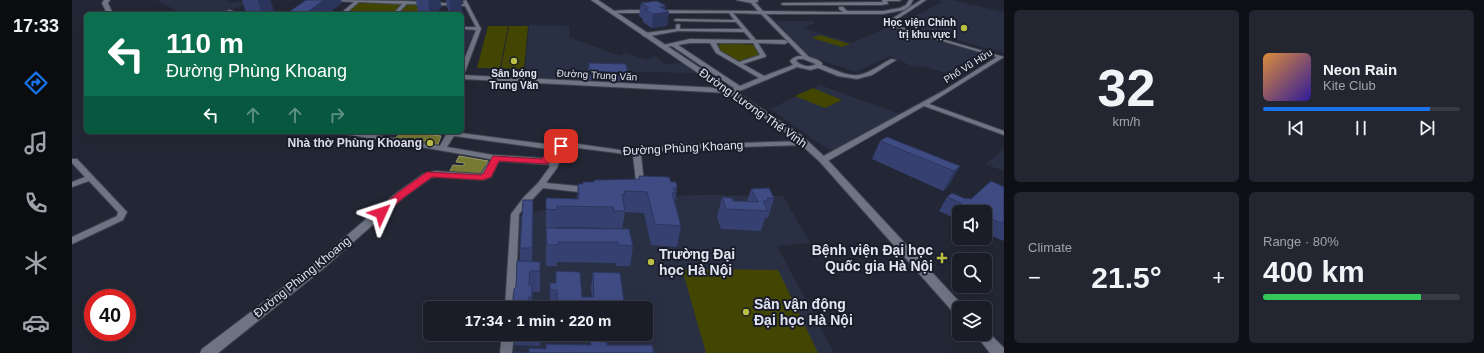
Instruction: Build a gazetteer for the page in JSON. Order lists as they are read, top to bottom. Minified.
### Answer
{"streets":{"street":["Phố Vũ Hữu","Đường Trung Văn","Đường Lương Thế Vinh","Đường Phùng Khoang"]},"crossings":[["Phố Vũ Hữu","Đường Lương Thế Vinh"],["Đường Trung Văn","Đường Lương Thế Vinh"],["Đường Lương Thế Vinh","Đường Phùng Khoang"]],"places":{"other":["Học viện Chính trị khu vực I","Sân bóng Trung Văn","Nhà thờ Phùng Khoang","Trường Đại học Hà Nội","Sân vận động Đại học Hà Nội"],"health":["Bệnh viện Đại học Quốc gia Hà Nội"]},"page":{"tabs":"17:33","tile":[["32","km/h"],"Climate",["Range · 80%","400 km"]],"turn":["110 m","Đường Phùng Khoang"],"song":["Neon Rain","Kite Club"],"heat":["−","21.5°","+"],"limit":"40","trip":"17:34 · 1 min · 220 m"}}
